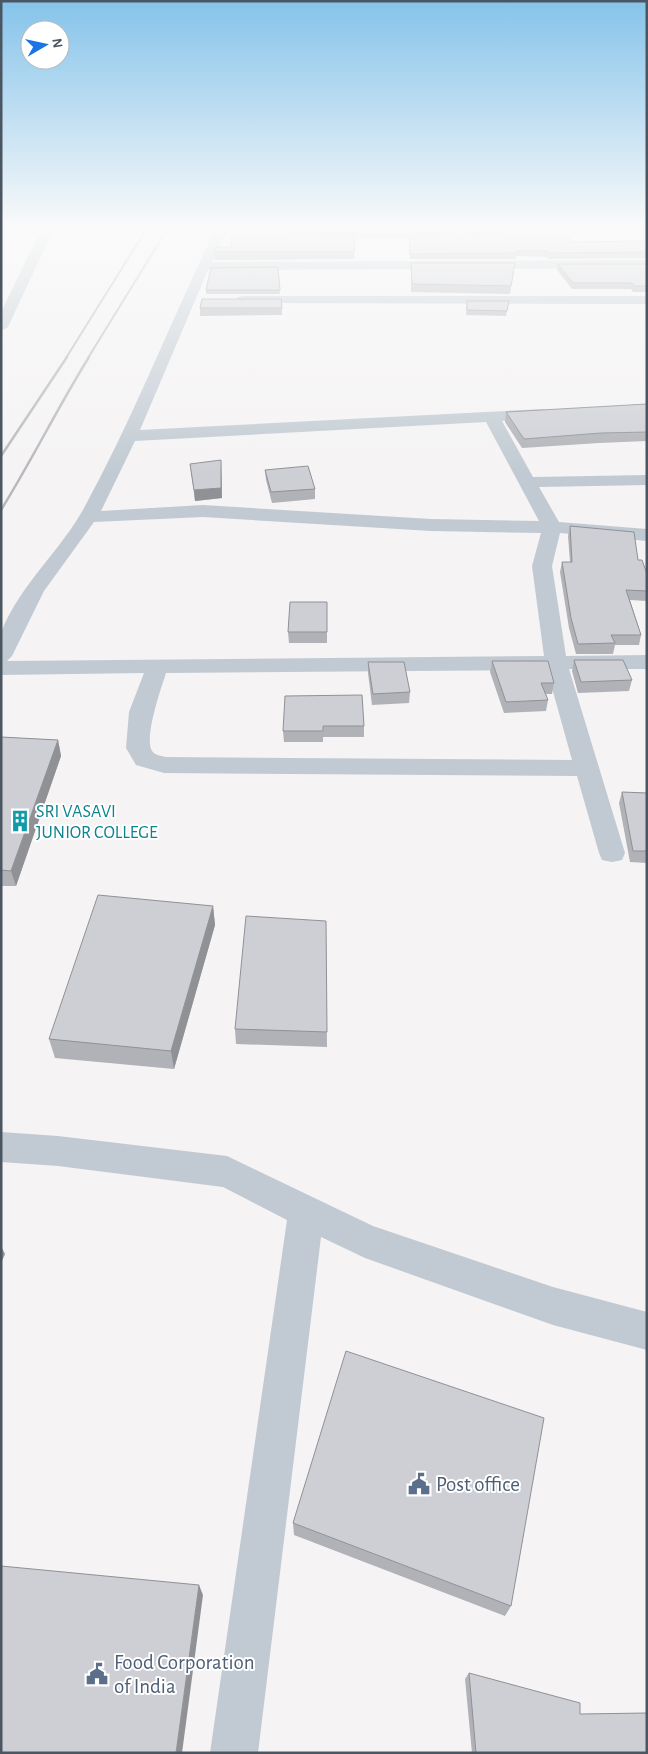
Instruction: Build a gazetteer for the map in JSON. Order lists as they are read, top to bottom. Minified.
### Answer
{"places":{"building":["SRI VASAVI JUNIOR COLLEGE"],"public building":["Post office","Food Corporation of India"]},"north":"right"}
